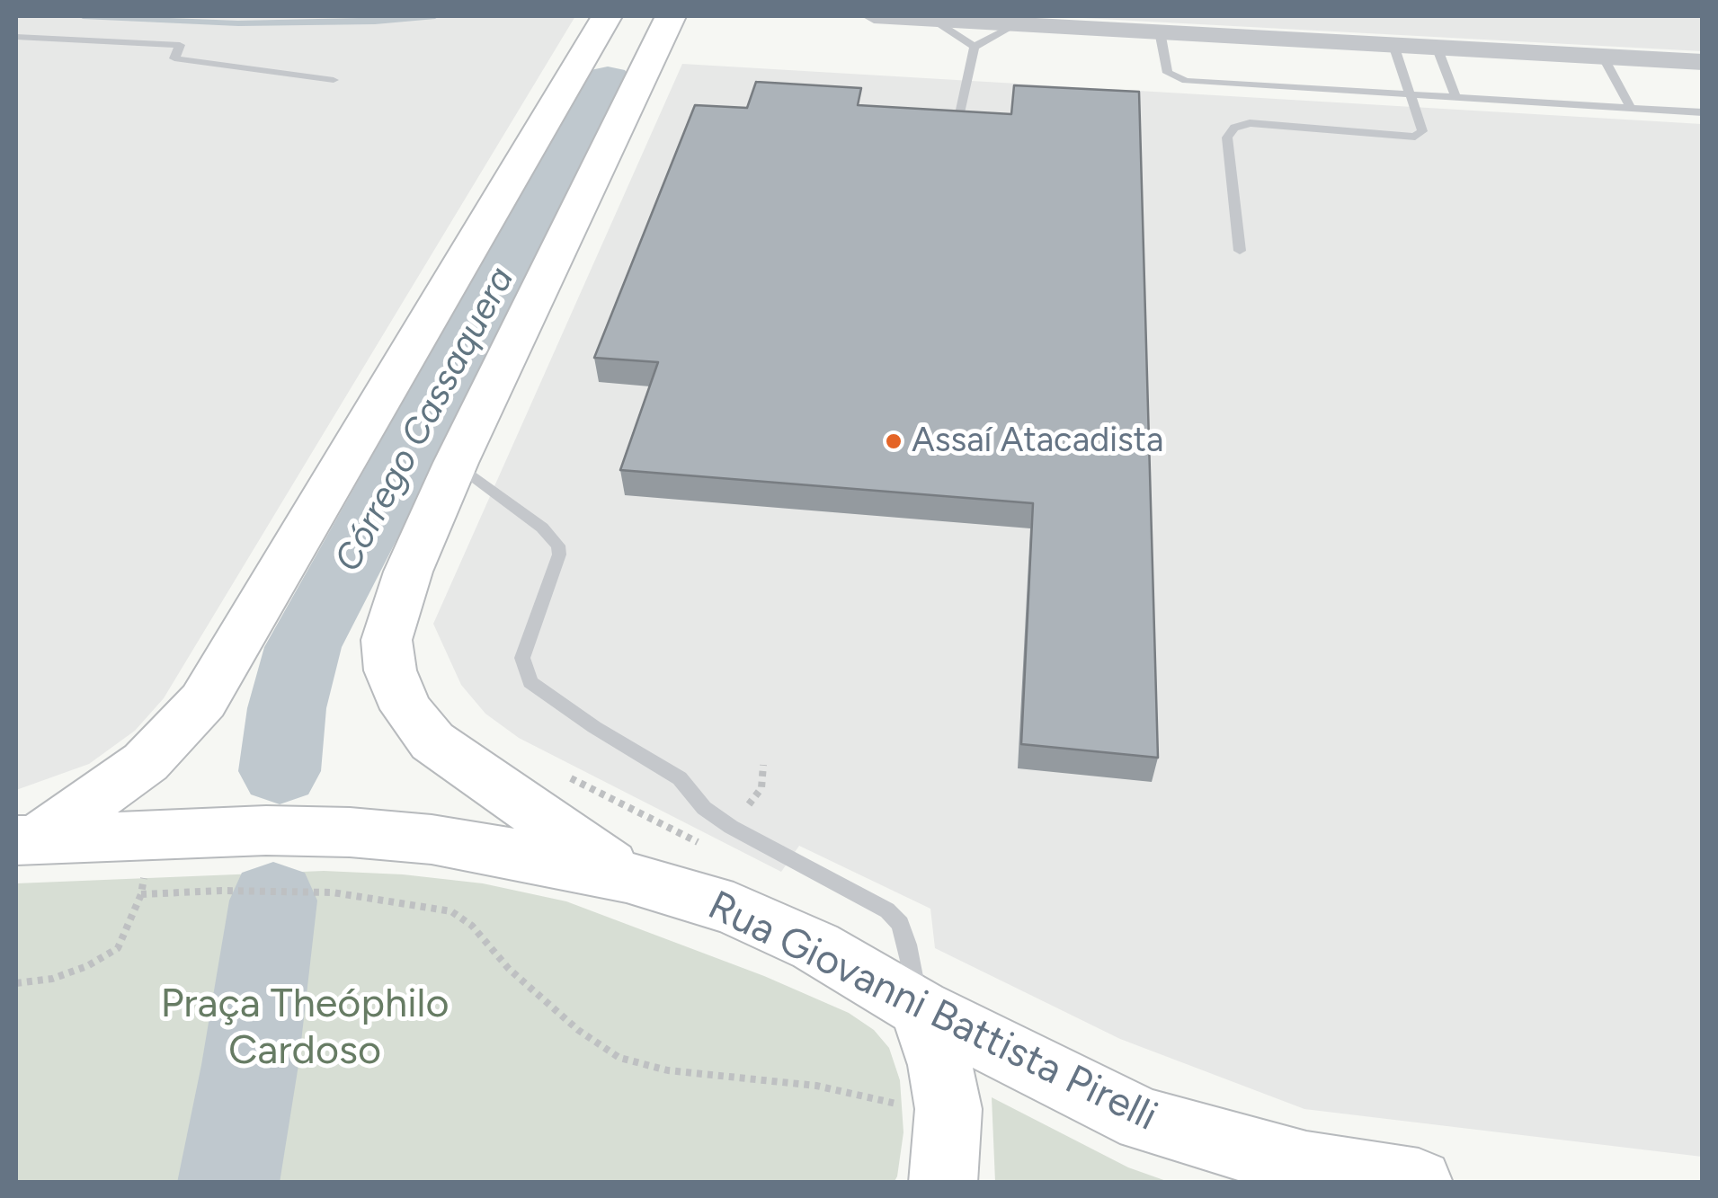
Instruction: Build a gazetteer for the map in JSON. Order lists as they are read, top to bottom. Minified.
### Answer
{"streets":{"highway":["Rua Giovanni Battista Pirelli"]},"water":["Córrego Cassaquera"],"parks":["Praça Theóphilo Cardoso"],"places":["Assaí Atacadista"]}
